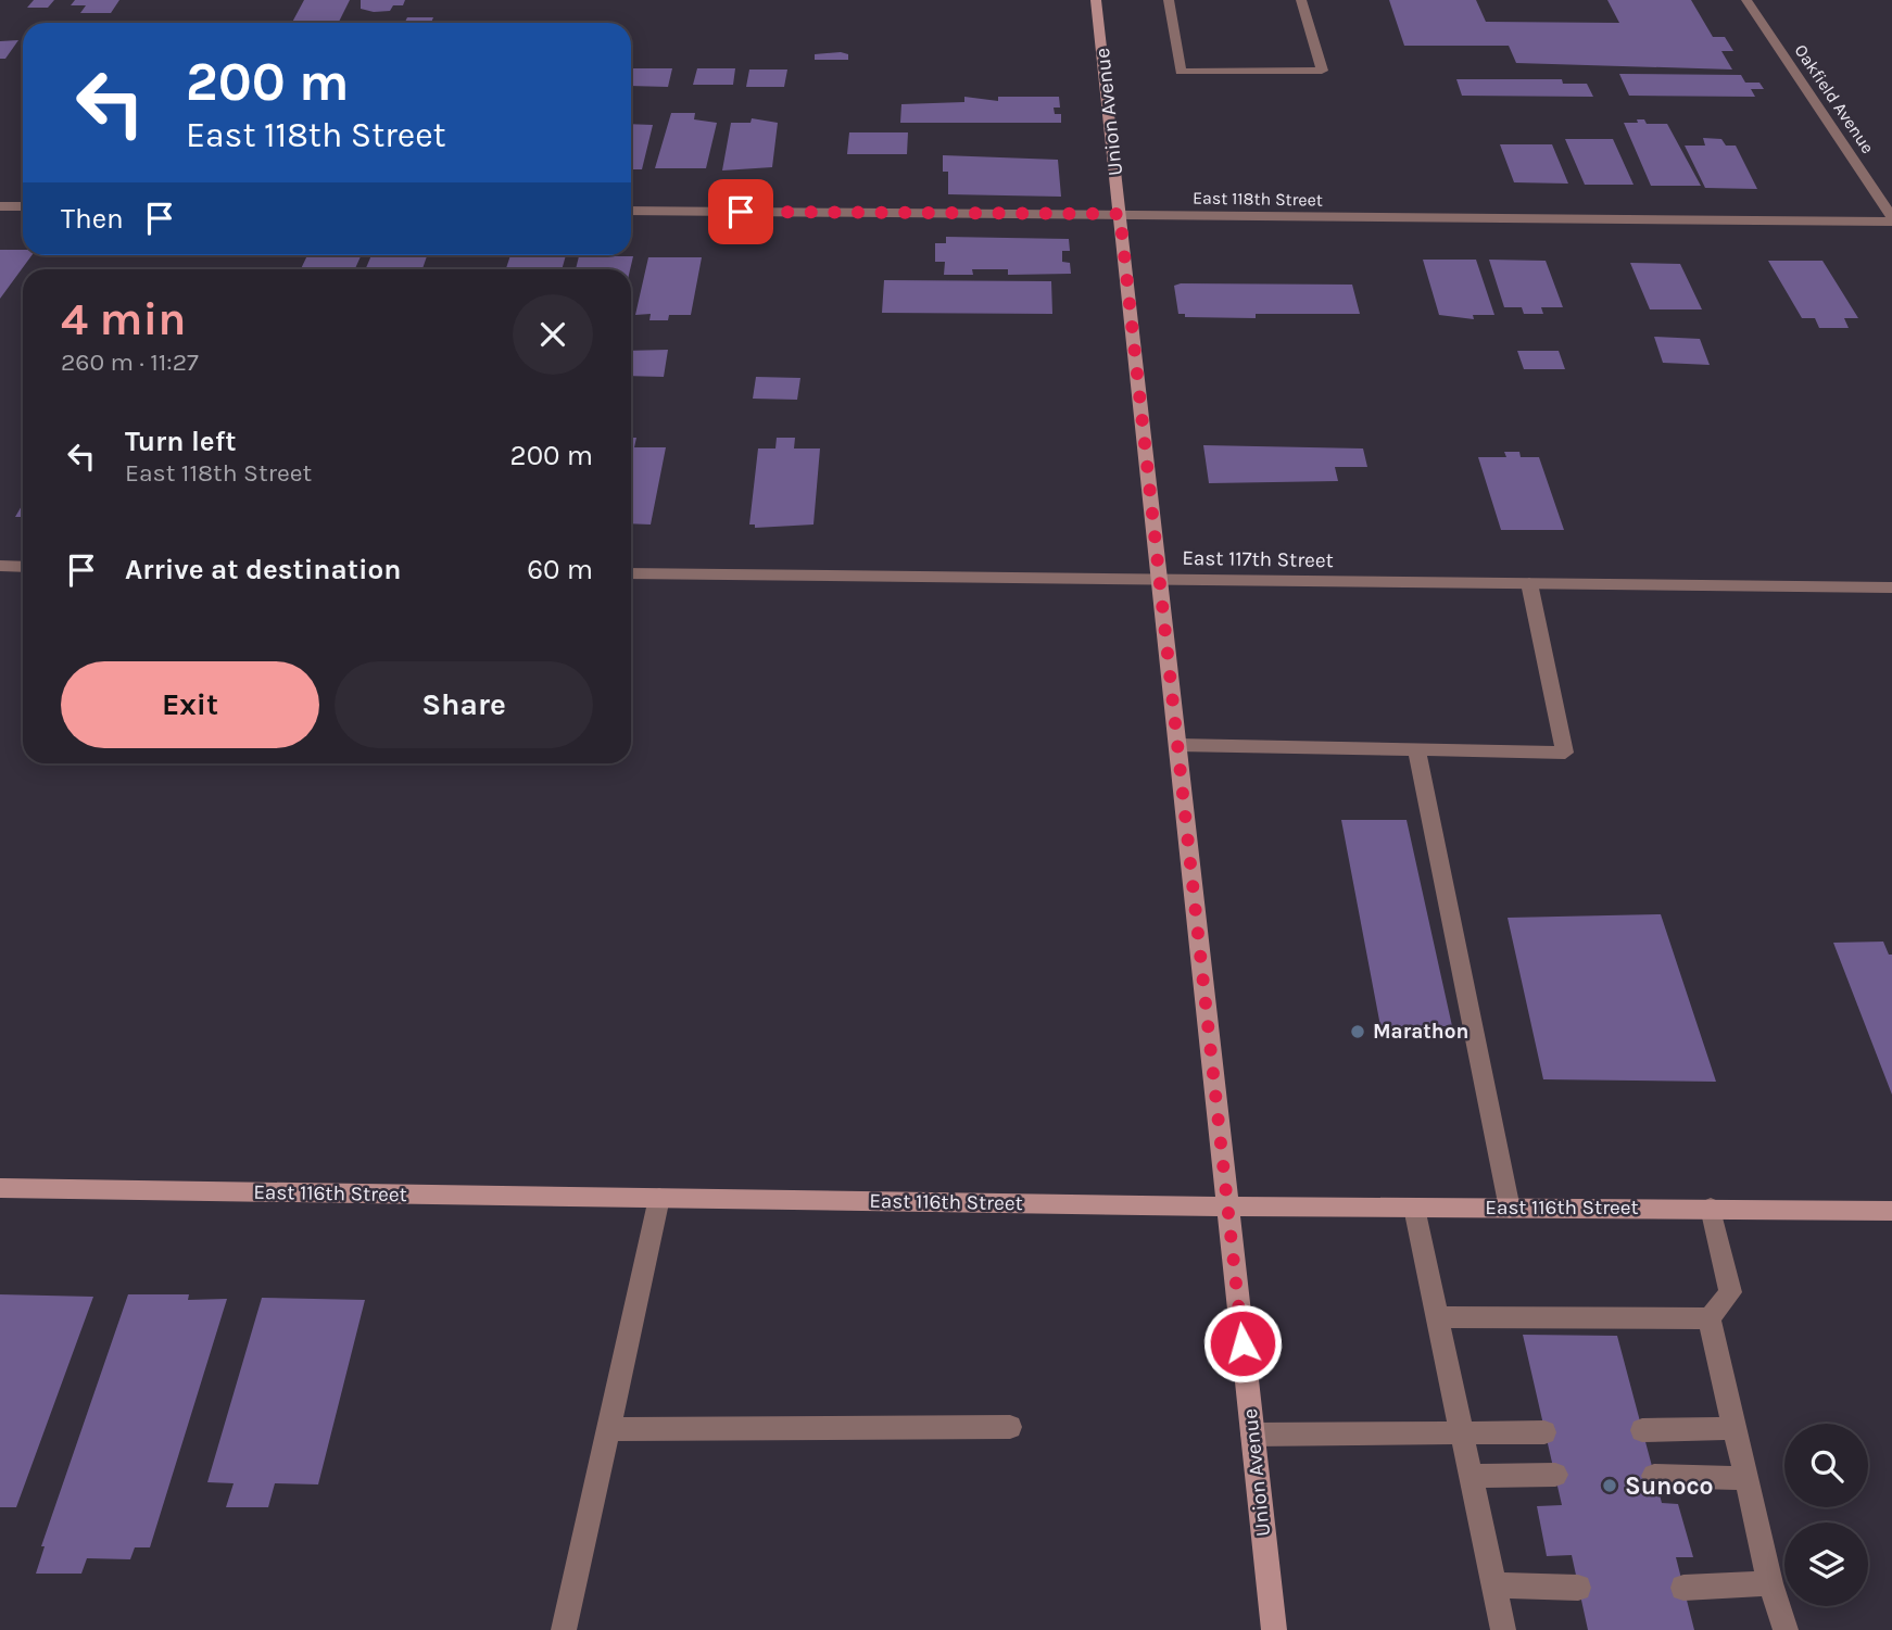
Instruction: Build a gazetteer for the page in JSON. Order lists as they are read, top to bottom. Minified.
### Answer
{"streets":{"main road":["Union Avenue","East 116th Street"],"street":["Oakfield Avenue","East 118th Street","East 117th Street"]},"crossings":[["Oakfield Avenue","East 118th Street"],["Union Avenue","East 118th Street"],["Union Avenue","East 117th Street"],["Union Avenue","East 116th Street"]],"places":["Marathon","Sunoco"],"page":{"turn":["200 m","East 118th Street"],"then":"Then","heading":["4 min","260 m · 11:27"],"list":[{"name":"Turn left","note":"East 118th Street","value":"200 m"},{"name":"Arrive at destination","value":"60 m"}],"buttons":["Exit","Share"]}}
